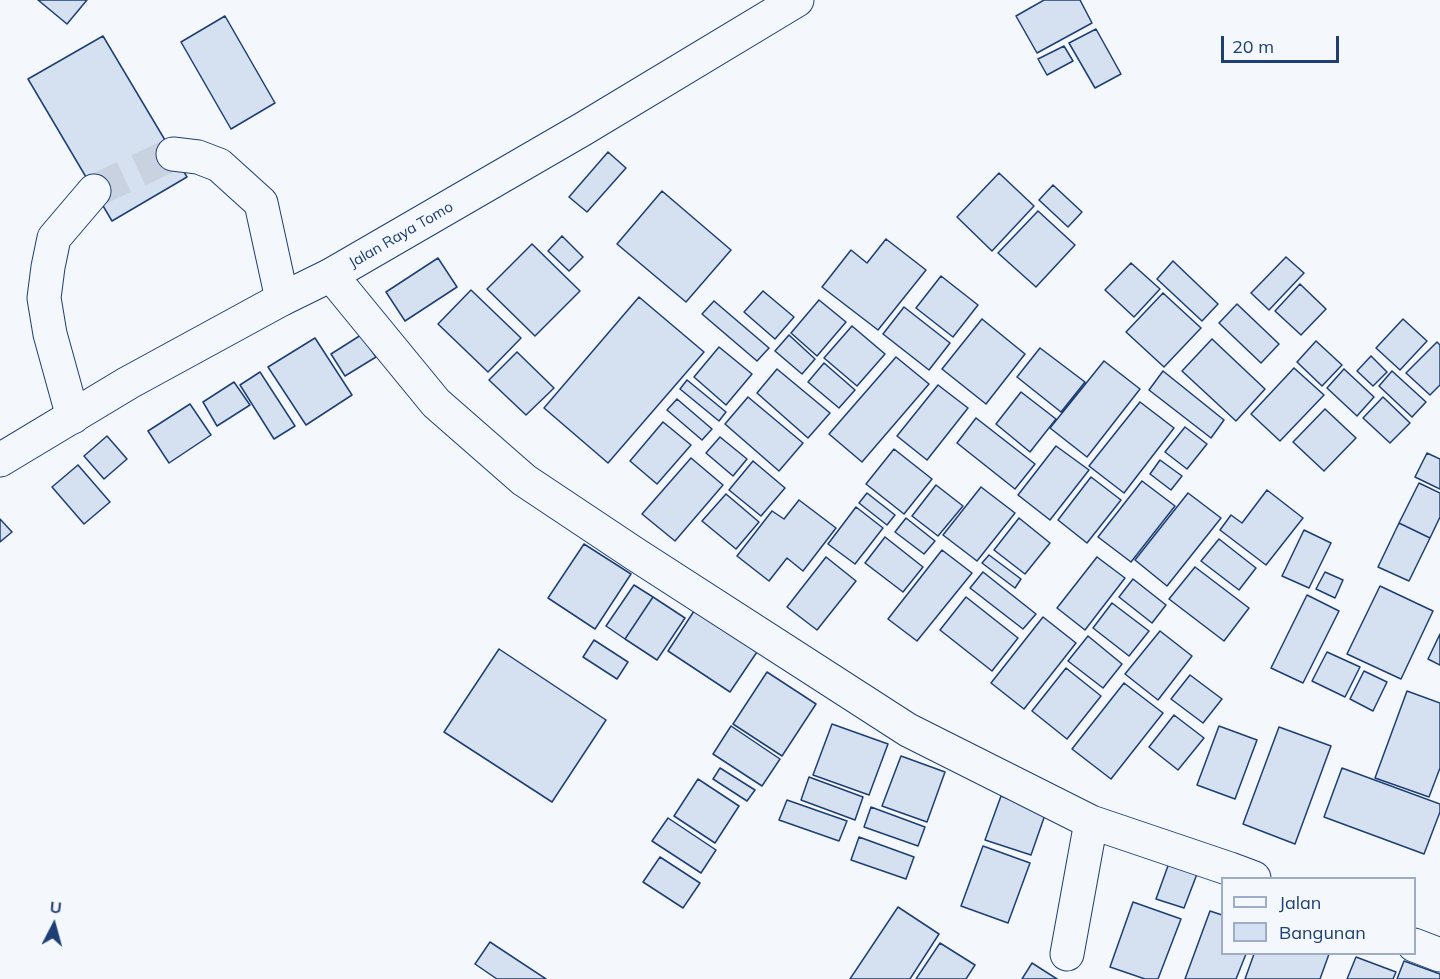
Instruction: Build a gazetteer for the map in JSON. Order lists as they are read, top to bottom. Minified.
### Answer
{"streets":{"main road":["Jalan Raya Tomo"]},"legend":["Jalan","Bangunan"],"scale_bar":"20 m","north":"top"}
